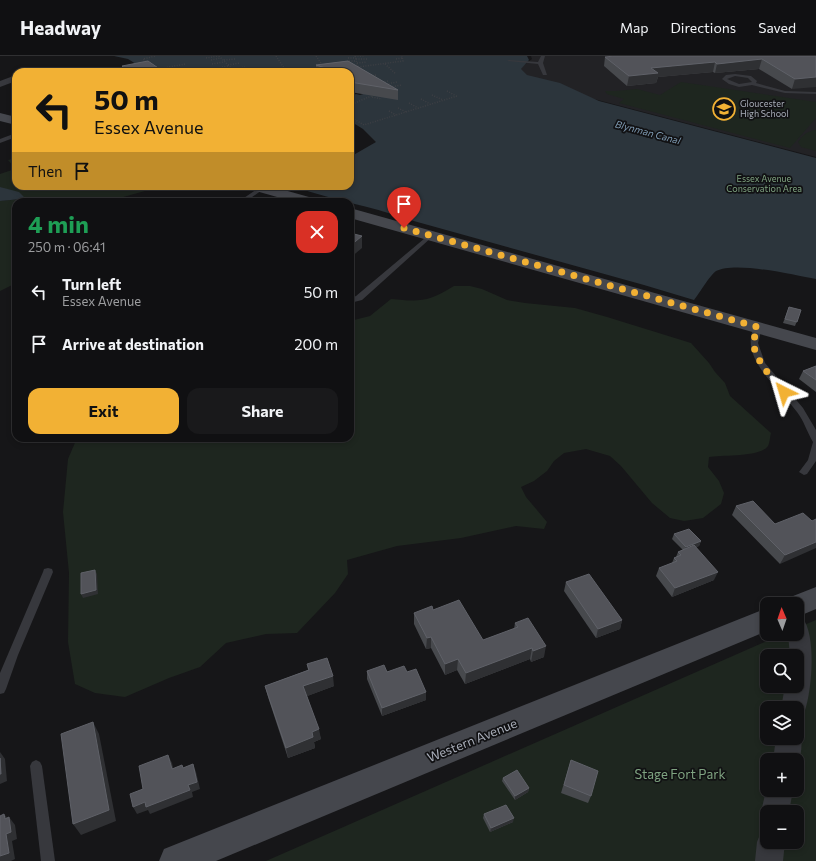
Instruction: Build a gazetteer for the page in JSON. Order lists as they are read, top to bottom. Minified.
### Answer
{"streets":{"street":["Western Avenue"]},"water":["Blynman Canal"],"parks":["Essex Avenue Conservation Area","Stage Fort Park"],"places":{"school or university":["Gloucester High School"]},"north":"top","page":{"header":"Headway","nav":["Map","Directions","Saved"],"turn":["50 m","Essex Avenue"],"then":"Then","heading":["4 min","250 m · 06:41"],"list":[{"name":"Turn left","note":"Essex Avenue","value":"50 m"},{"name":"Arrive at destination","value":"200 m"}],"buttons":["Exit","Share"],"map_buttons":["+","−"]}}
